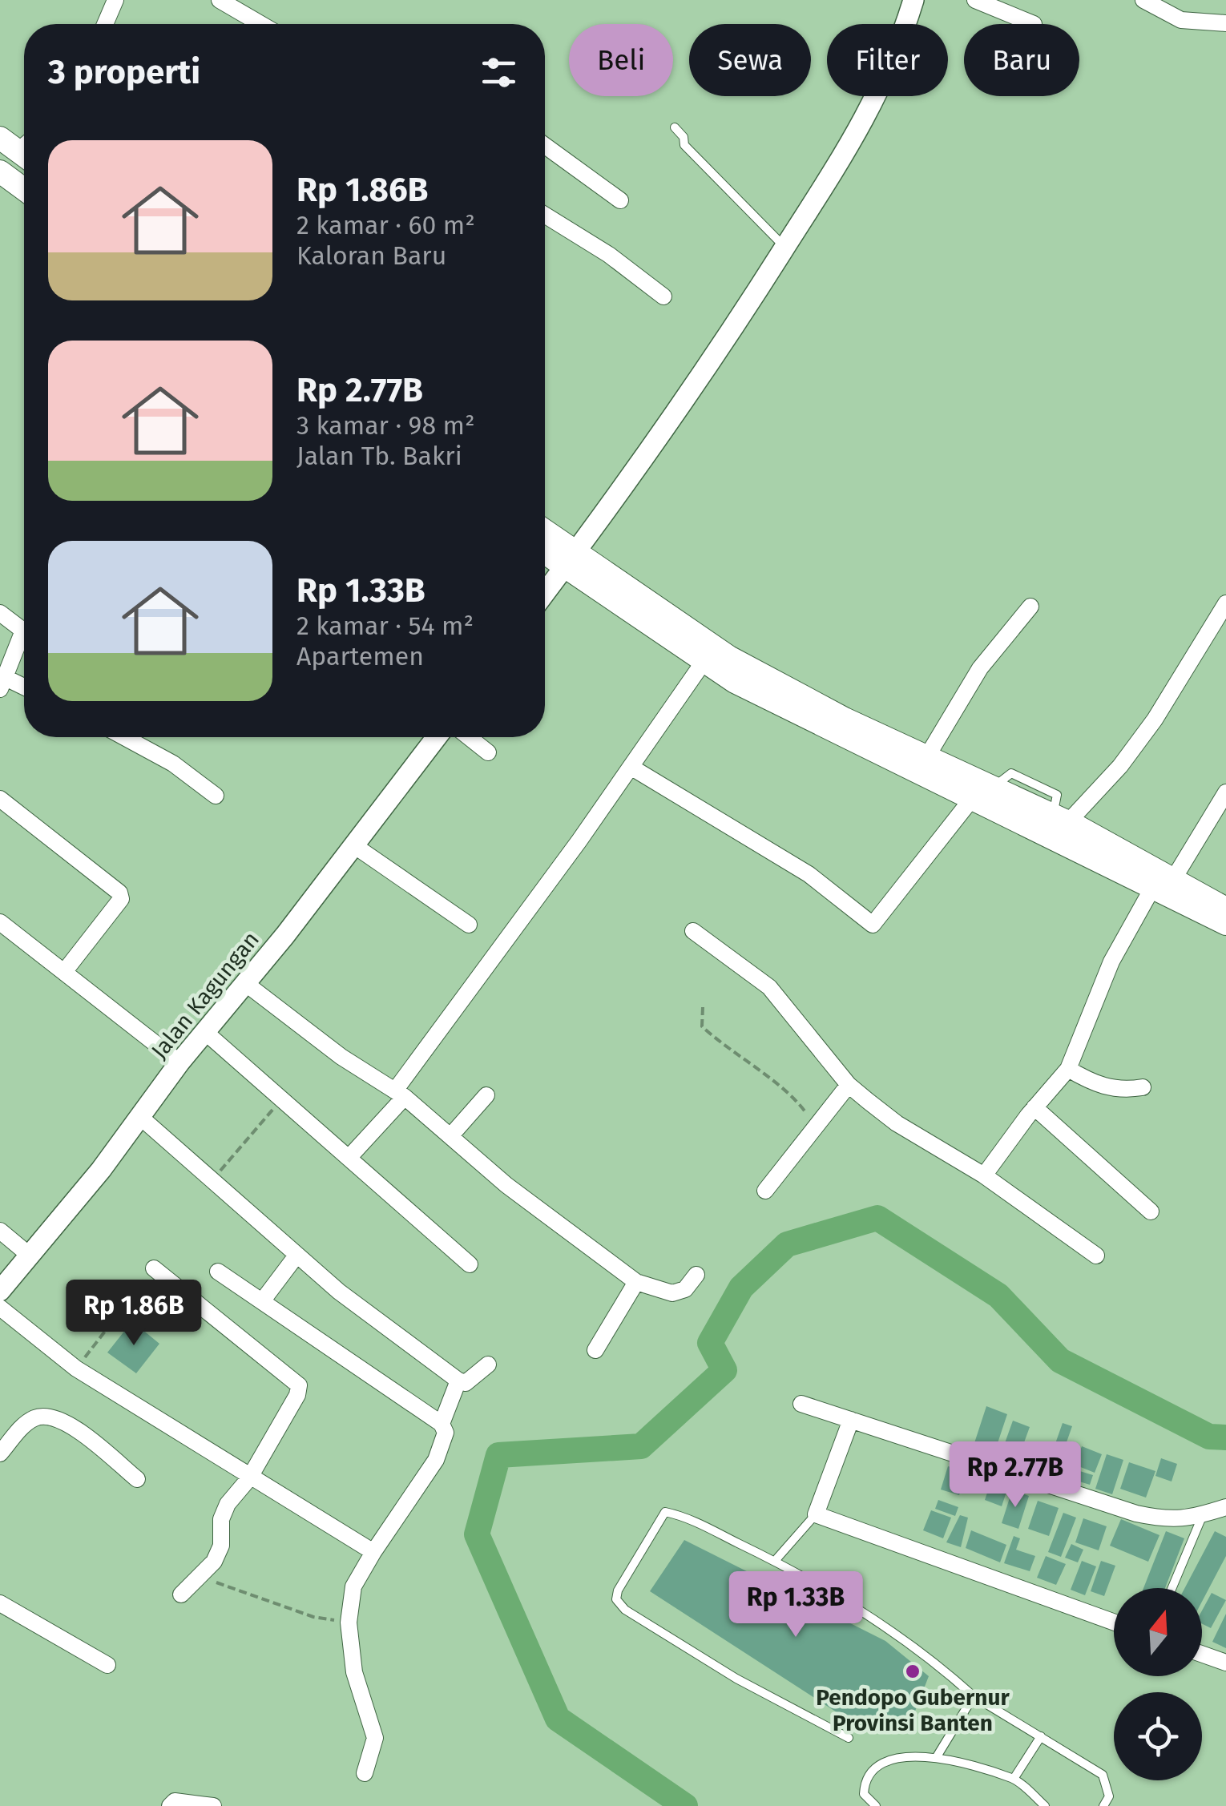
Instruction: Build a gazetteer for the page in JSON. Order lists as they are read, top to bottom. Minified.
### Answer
{"streets":{"street":["Jalan Kagungan"]},"places":["Pendopo Gubernur Provinsi Banten"],"north":"top","page":{"chip":["Beli","Sewa","Filter","Baru"],"heading":"3 properti","list":[{"name":"Rp 1.86B","note":"2 kamar · 60 m² · Kaloran Baru"},{"name":"Rp 2.77B","note":"3 kamar · 98 m² · Jalan Tb. Bakri"},{"name":"Rp 1.33B","note":"2 kamar · 54 m² · Apartemen"}],"price":["Rp 1.86B","Rp 2.77B","Rp 1.33B"]}}
